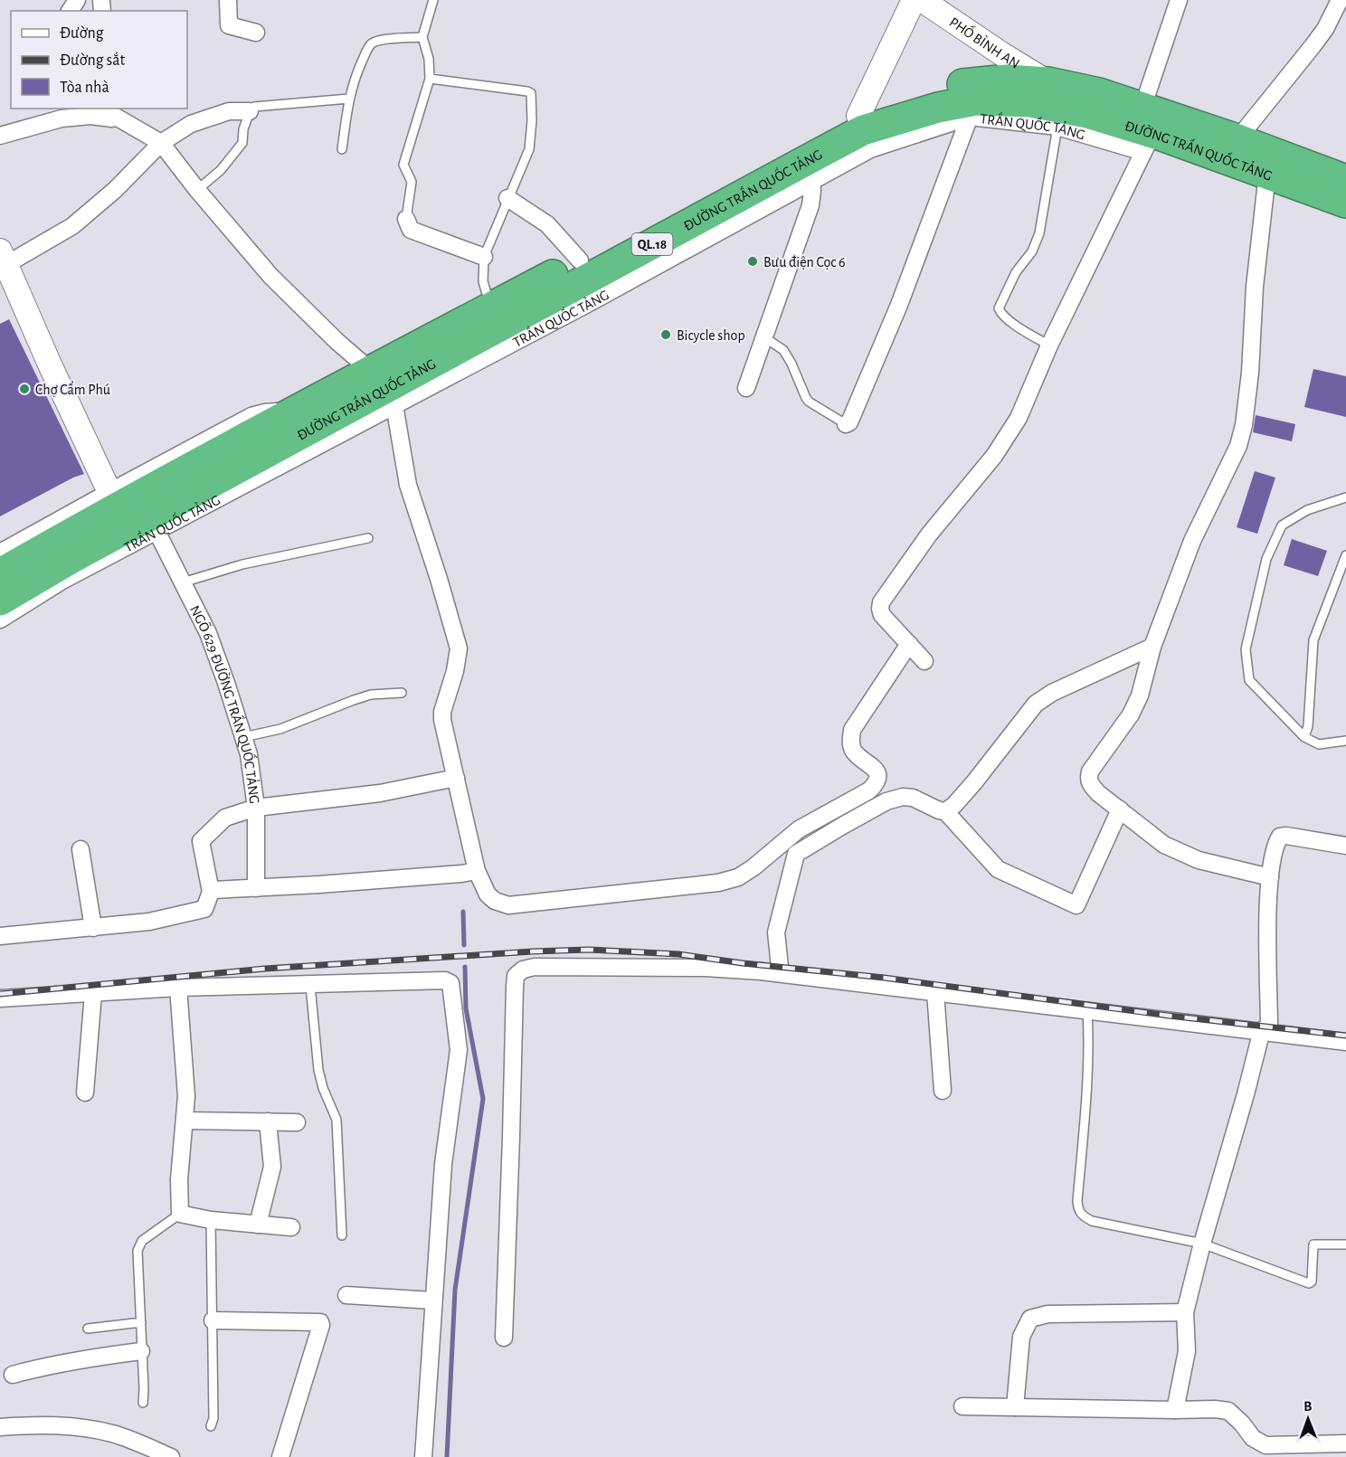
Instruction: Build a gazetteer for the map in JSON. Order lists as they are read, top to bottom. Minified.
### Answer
{"streets":{"highway":["ĐƯỜNG TRẦN QUỐC TẢNG","QL.18"],"street":["PHỐ BÌNH AN","TRẦN QUỐC TẢNG","NGÕ 629 ĐƯỜNG TRẦN QUỐC TẢNG"]},"crossings":[["PHỐ BÌNH AN","ĐƯỜNG TRẦN QUỐC TẢNG"],["TRẦN QUỐC TẢNG","ĐƯỜNG TRẦN QUỐC TẢNG"],["TRẦN QUỐC TẢNG","NGÕ 629 ĐƯỜNG TRẦN QUỐC TẢNG"]],"places":["Bưu điện Cọc 6","Bicycle shop","Chợ Cẩm Phú"],"legend":["Đường","Đường sắt","Tòa nhà"],"north":"top"}
